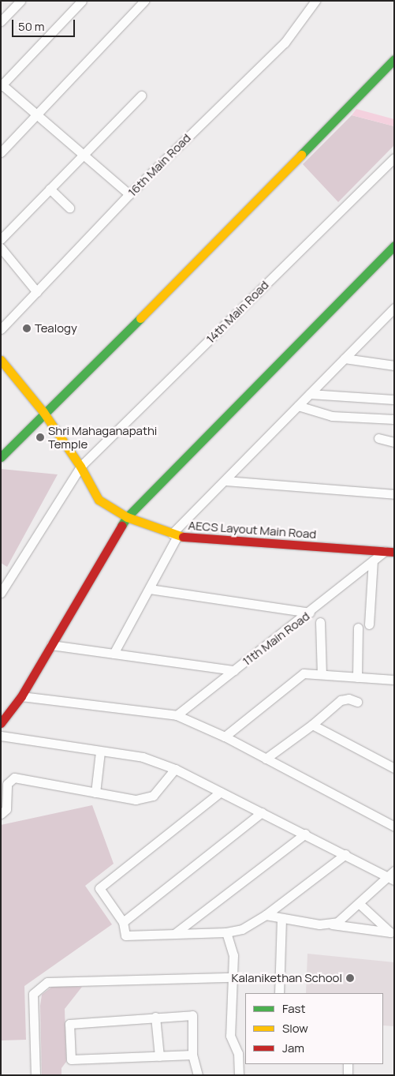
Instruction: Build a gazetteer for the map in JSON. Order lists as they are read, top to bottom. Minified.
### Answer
{"streets":{"street":["16th Main Road","14th Main Road","AECS Layout Main Road","11th Main Road"]},"crossings":[["14th Main Road","AECS Layout Main Road"],["AECS Layout Main Road","11th Main Road"]],"places":["Tealogy","Shri Mahaganapathi Temple","Kalanikethan School"],"legend":["Fast","Slow","Jam"],"scale_bar":"50 m"}
